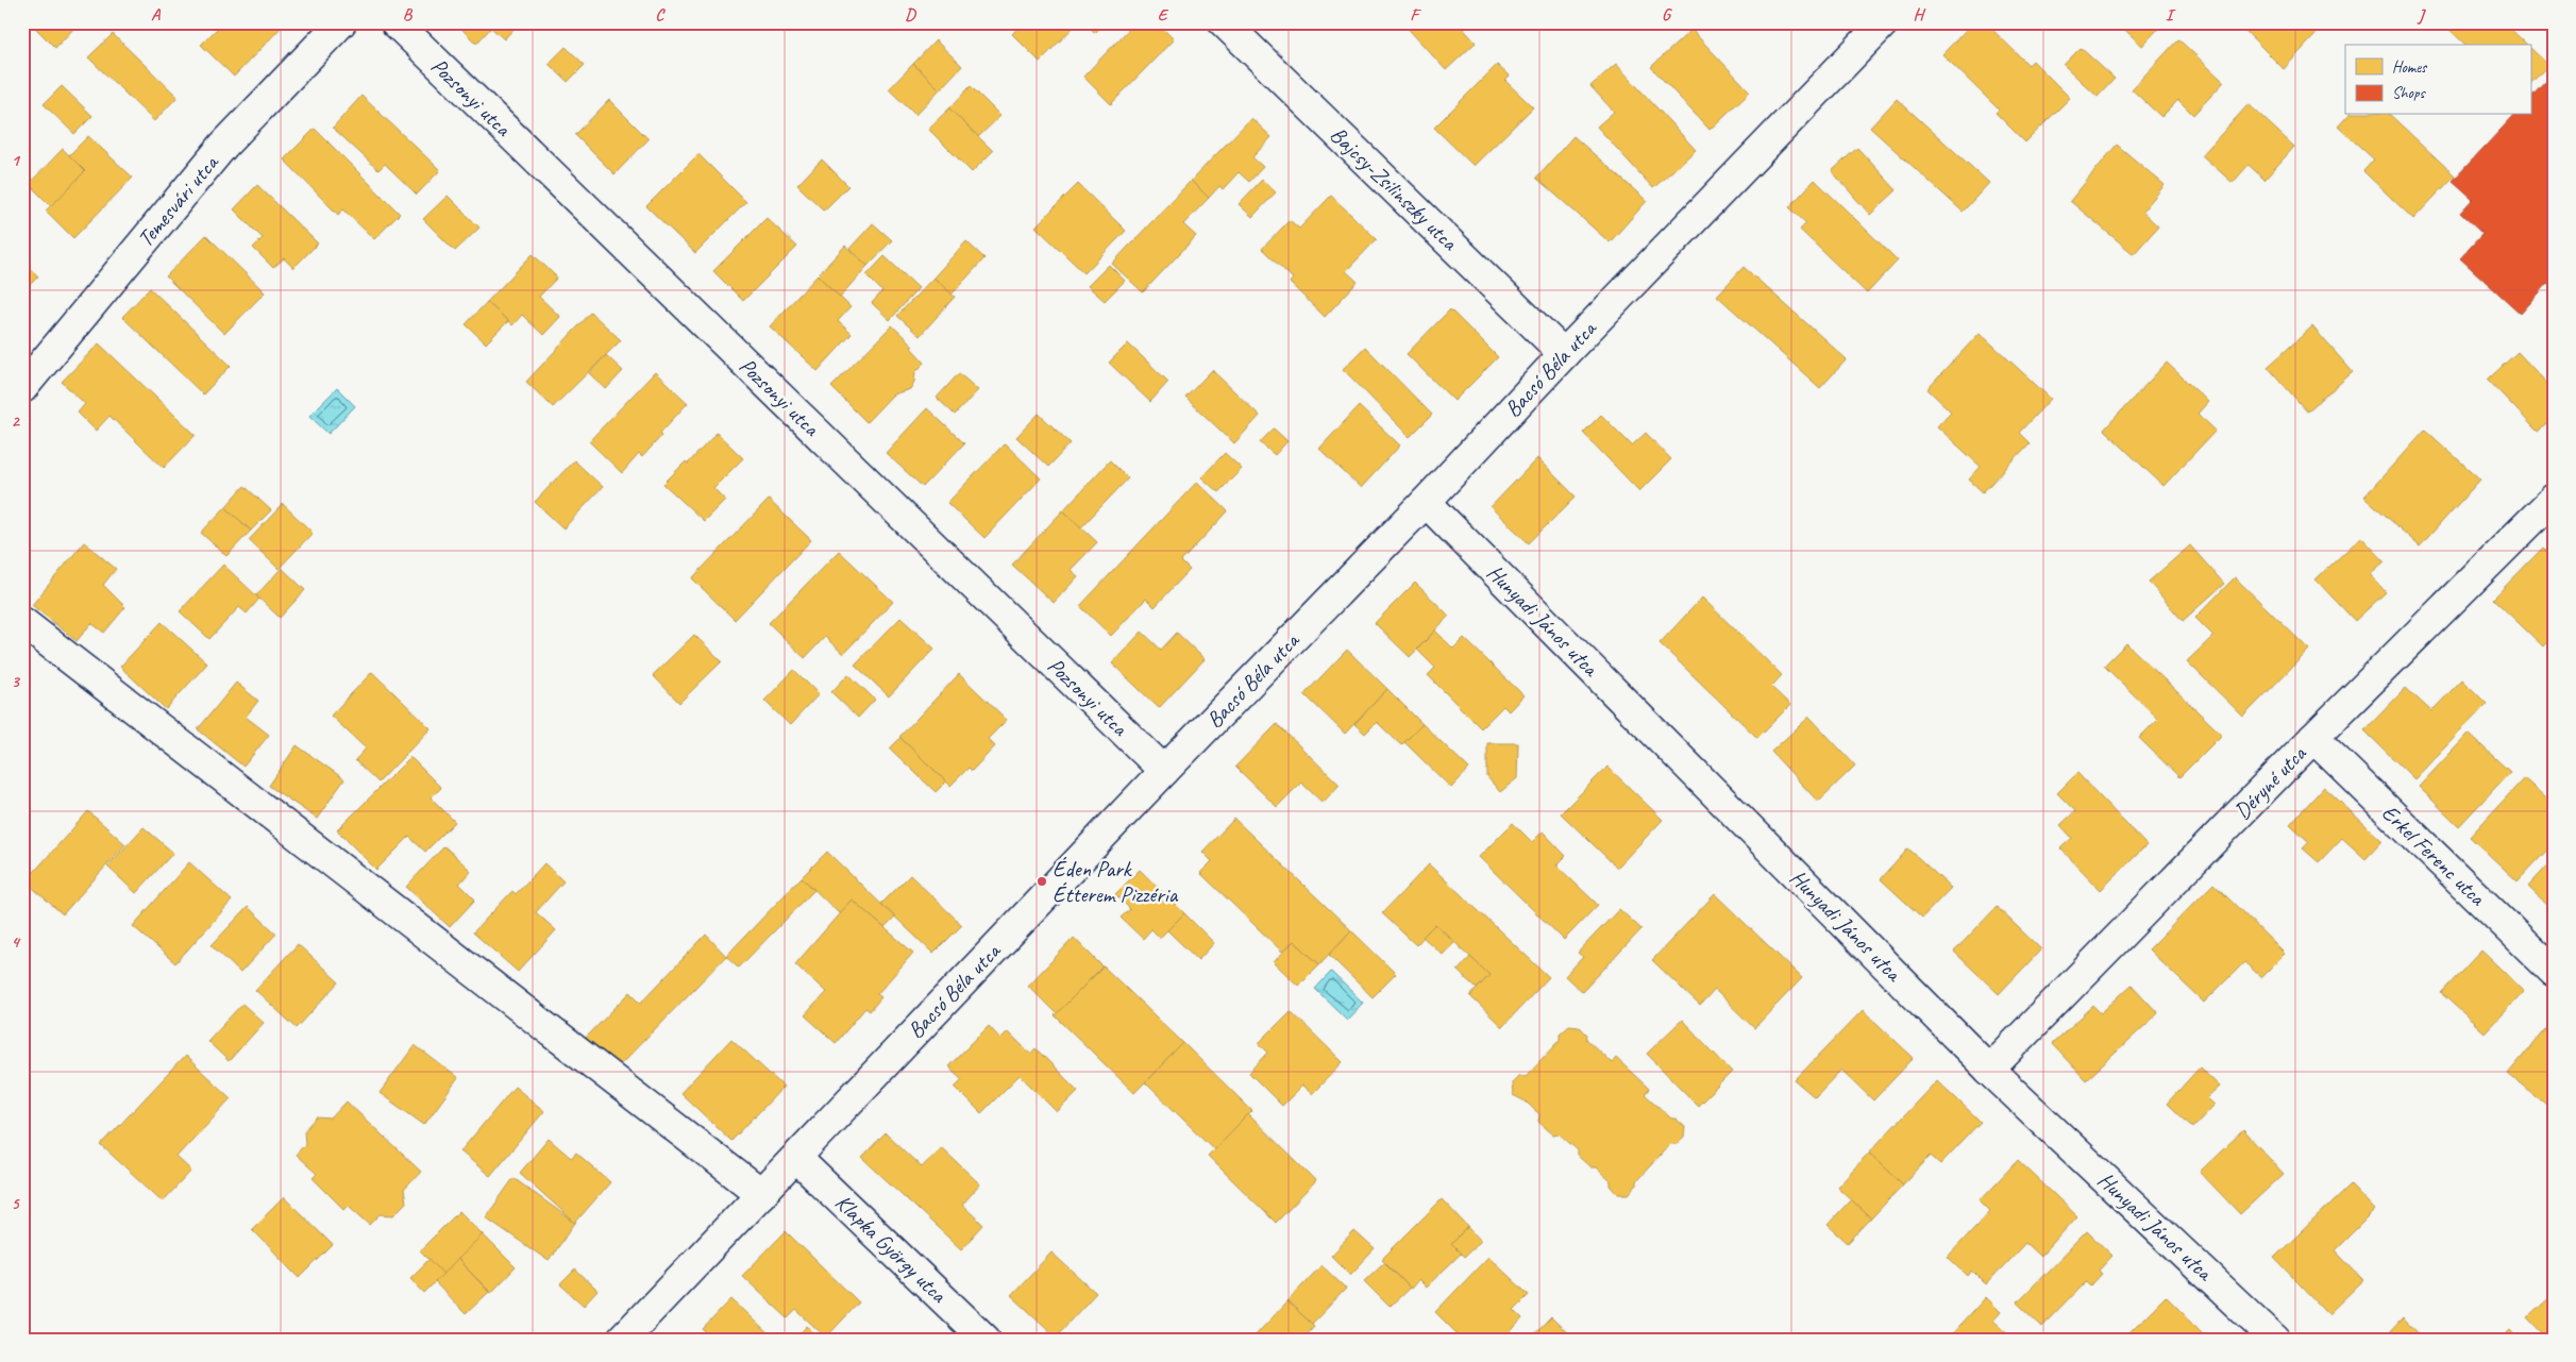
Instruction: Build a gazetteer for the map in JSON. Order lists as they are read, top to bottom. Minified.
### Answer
{"streets":{"street":["Pozsonyi utca","Bajcsy-Zsilinszky utca","Temesvári utca","Bacsó Béla utca","Hunyadi János utca","Déryné utca","Erkel Ferenc utca","Klapka György utca"]},"crossings":[["Pozsonyi utca","Bacsó Béla utca"],["Bajcsy-Zsilinszky utca","Bacsó Béla utca"],["Bacsó Béla utca","Hunyadi János utca"],["Bacsó Béla utca","Klapka György utca"],["Hunyadi János utca","Déryné utca"],["Déryné utca","Erkel Ferenc utca"]],"places":["Éden Park Étterem Pizzéria"],"legend":["Homes","Shops"],"grid":{"columns":["A","B","C","D","E","F","G","H","I","J"],"rows":["1","2","3","4","5"]}}
